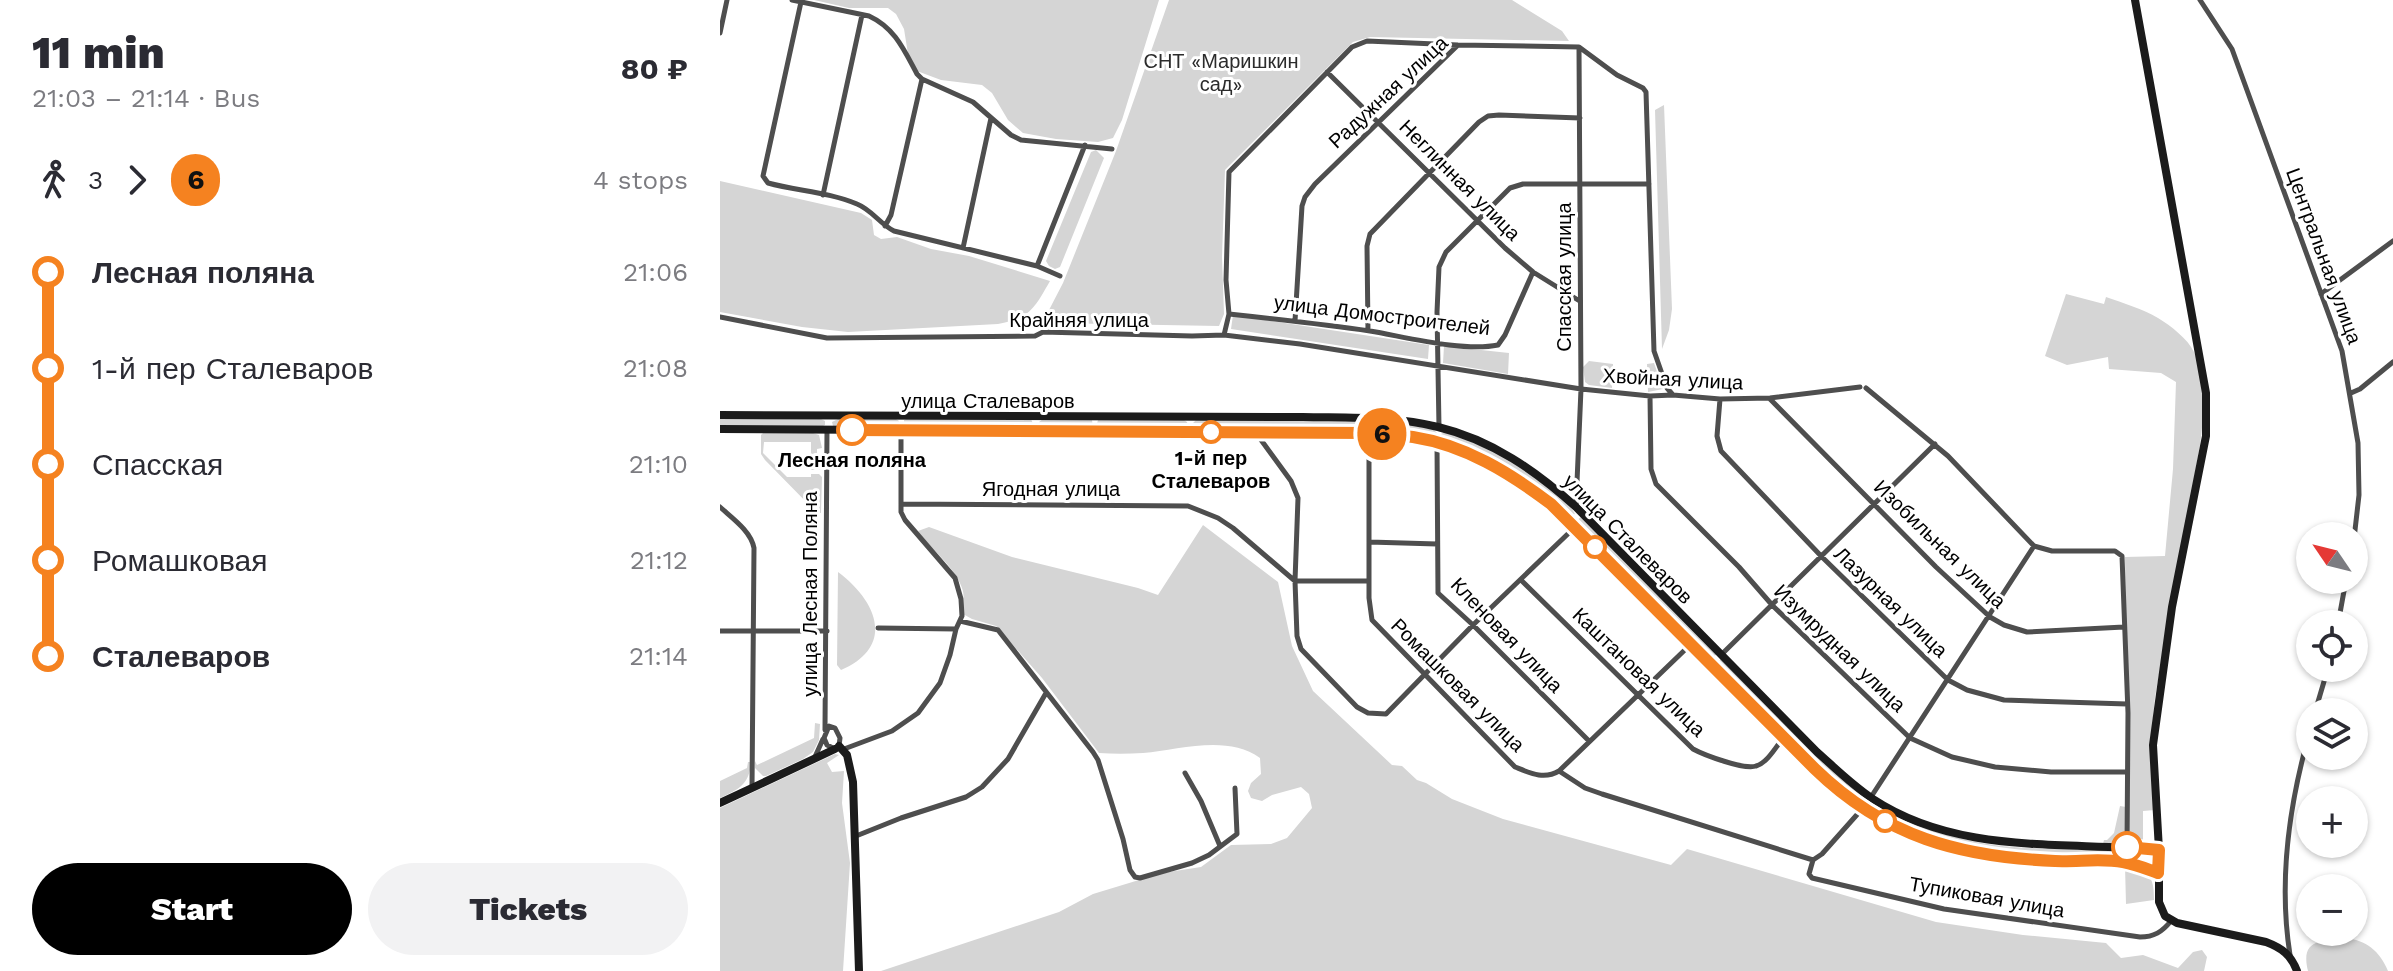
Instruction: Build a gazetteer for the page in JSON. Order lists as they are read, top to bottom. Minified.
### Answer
{"streets":{"main road":["улица Сталеваров"],"street":["Радужная улица","Неглинная улица","Центральная улица","Спасская улица","улица Домостроителей","Крайняя улица","Хвойная улица","Ягодная улица","Изобильная улица","улица Лесная Поляна","Лазурная улица","Кленовая улица","Изумрудная улица","Каштановая улица","Ромашковая улица","Тупиковая улица"]},"crossings":[["Радужная улица","Неглинная улица"],["Радужная улица","Спасская улица"],["Радужная улица","улица Домостроителей"],["Неглинная улица","Спасская улица"],["Неглинная улица","улица Домостроителей"],["Спасская улица","Хвойная улица"],["Спасская улица","улица Сталеваров"],["Крайняя улица","Хвойная улица"],["Хвойная улица","Изобильная улица"],["Хвойная улица","Лазурная улица"],["Хвойная улица","Изумрудная улица"],["улица Сталеваров","улица Лесная Поляна"],["улица Сталеваров","Кленовая улица"],["улица Сталеваров","Каштановая улица"],["улица Сталеваров","Ромашковая улица"],["Ромашковая улица","Тупиковая улица"]],"parks":["СНТ «Маришкин сад»"],"places":["Лесная поляна","1-й пер Сталеваров"],"lines":["bus line 6"],"north":"top left","page":{"heading":["11 min","21:03 – 21:14 · Bus","80 ₽"],"on_map":"6","legs":["3","6","4 stops"],"list":[{"name":"Лесная поляна","value":"21:06"},{"name":"1-й пер Сталеваров","value":"21:08"},{"name":"Спасская","value":"21:10"},{"name":"Ромашковая","value":"21:12"},{"name":"Сталеваров","value":"21:14"}],"map_buttons":["+","−"],"buttons":["Start","Tickets"]}}
